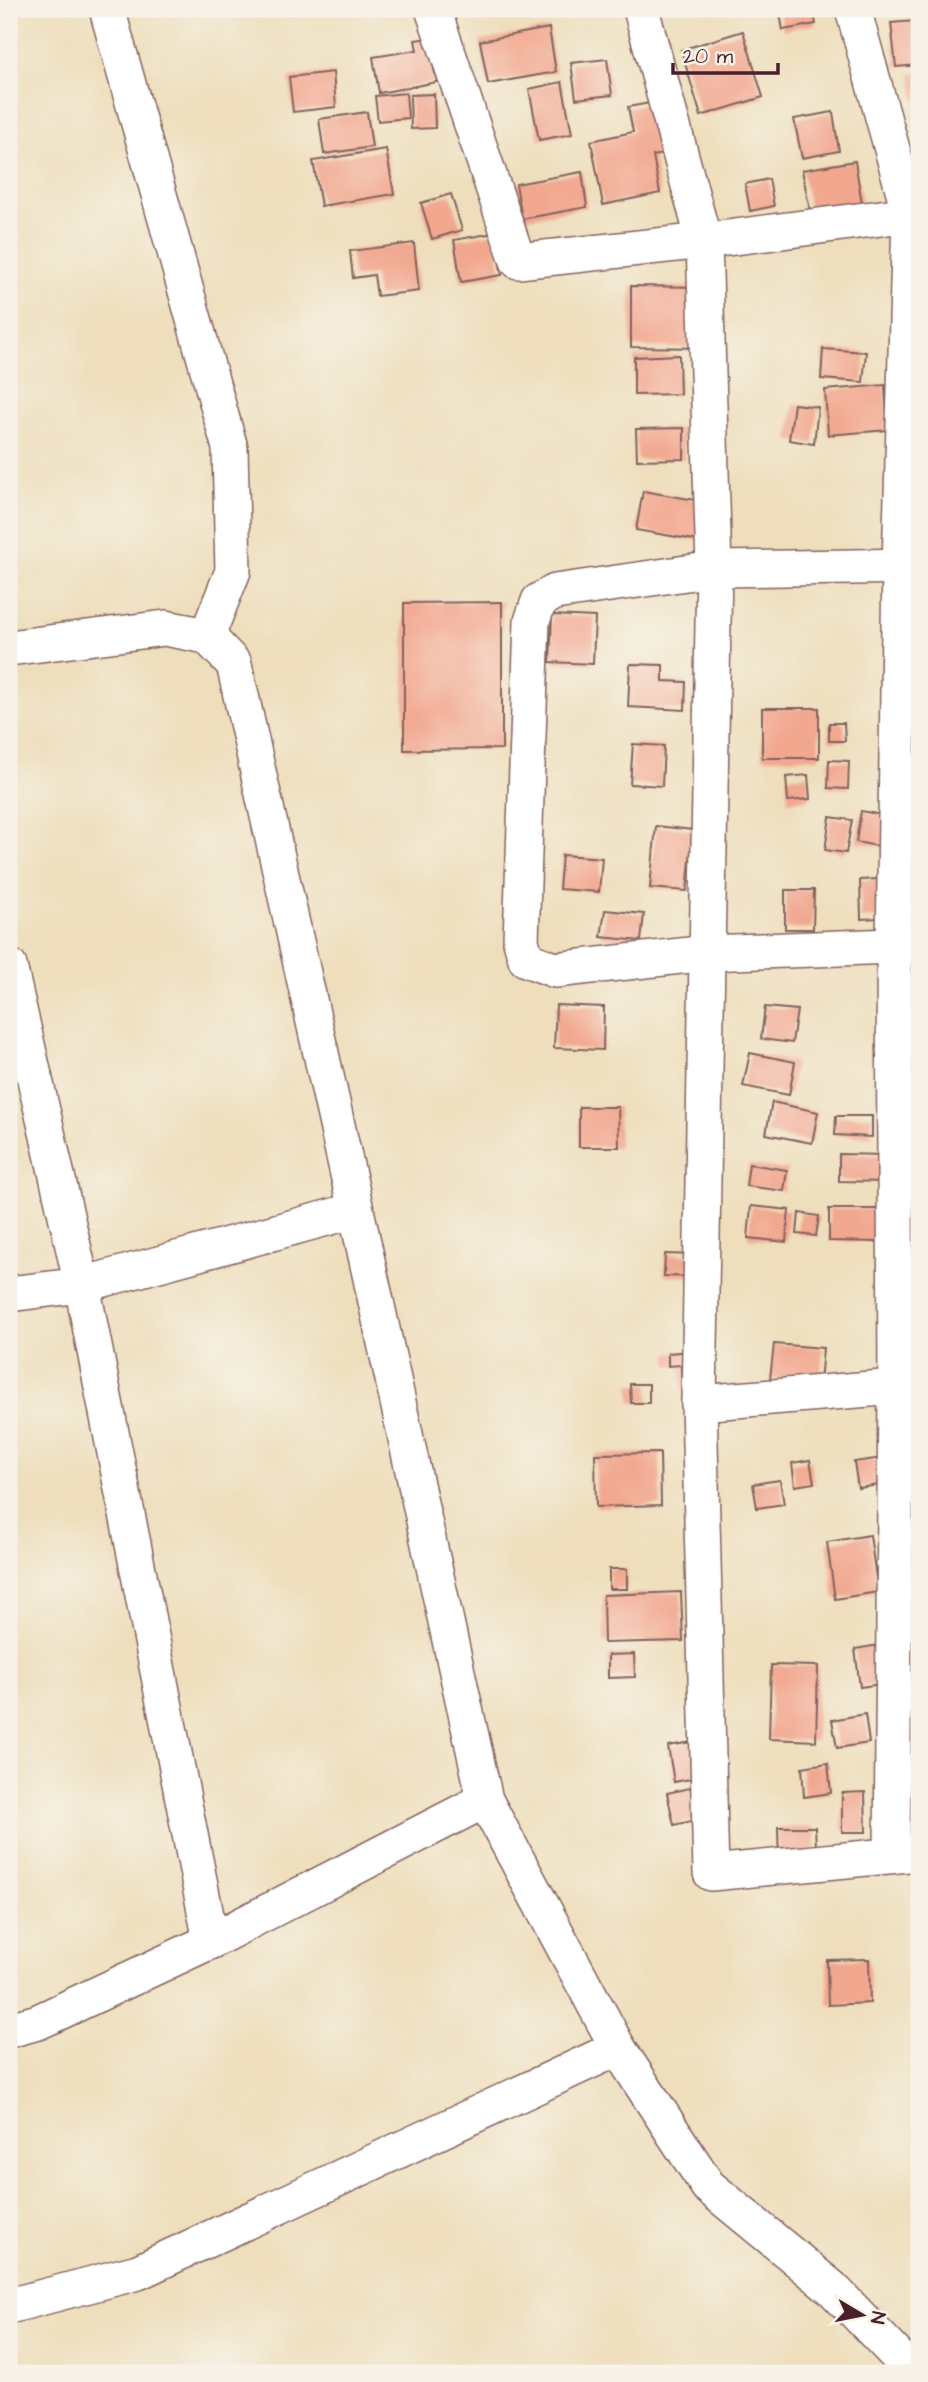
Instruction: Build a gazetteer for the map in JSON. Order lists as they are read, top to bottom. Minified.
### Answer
{"scale_bar":"20 m","north":"right"}
